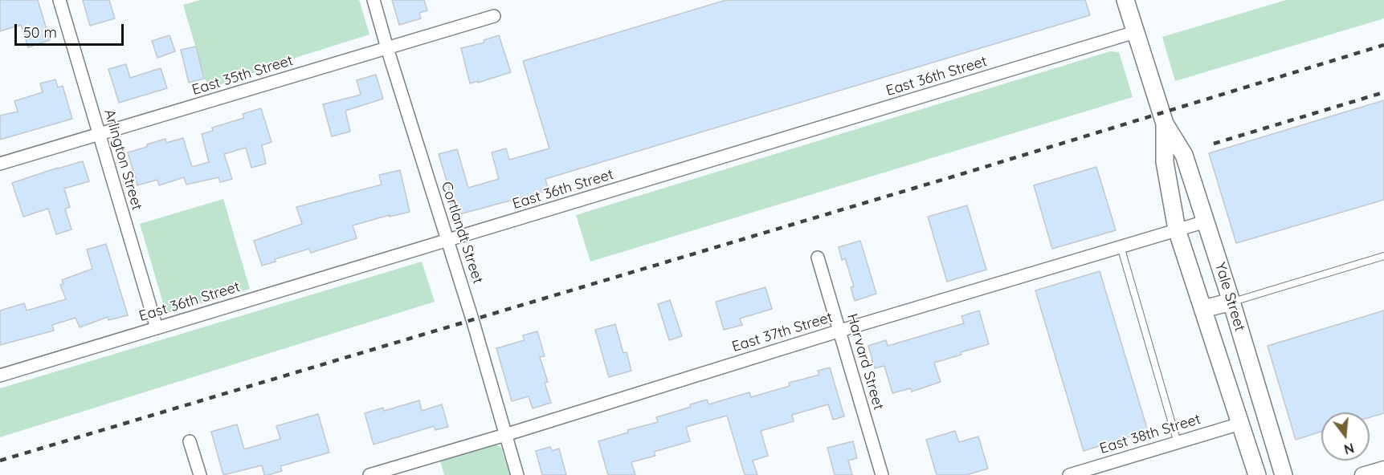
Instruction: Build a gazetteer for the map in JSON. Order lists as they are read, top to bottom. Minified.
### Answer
{"streets":{"main road":["Yale Street"],"street":["East 35th Street","East 36th Street","Arlington Street","Cortlandt Street","East 37th Street","Harvard Street","East 38th Street"]},"crossings":[["East 35th Street","Arlington Street"],["East 35th Street","Cortlandt Street"],["East 36th Street","Arlington Street"],["East 36th Street","Cortlandt Street"],["East 36th Street","Yale Street"],["Cortlandt Street","East 37th Street"],["Yale Street","East 37th Street"],["Yale Street","East 38th Street"],["East 37th Street","Harvard Street"]],"scale_bar":"50 m","north":"bottom"}
